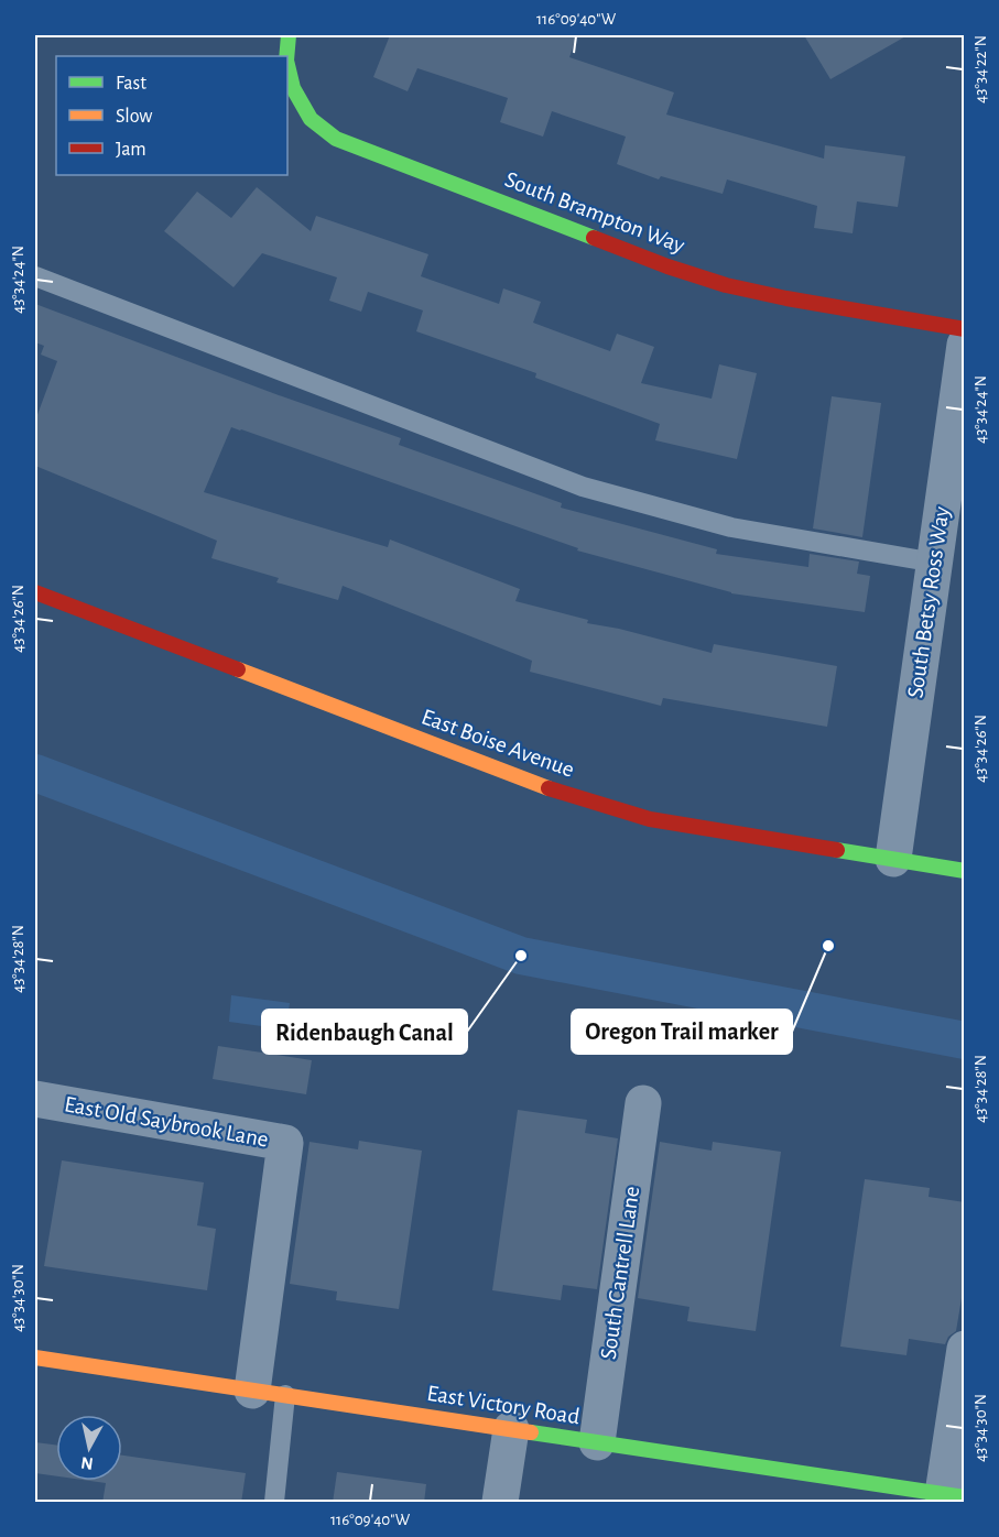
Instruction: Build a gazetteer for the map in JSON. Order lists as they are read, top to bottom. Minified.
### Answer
{"streets":{"street":["South Brampton Way","South Betsy Ross Way","East Boise Avenue","East Old Saybrook Lane","South Cantrell Lane","East Victory Road"]},"crossings":[["South Betsy Ross Way","East Boise Avenue"],["East Old Saybrook Lane","East Victory Road"],["South Cantrell Lane","East Victory Road"]],"places":["Oregon Trail marker","Ridenbaugh Canal"],"legend":["Fast","Slow","Jam"],"north":"bottom","coordinates":["116°09'40\"W","43°34'22\"N","43°34'24\"N","43°34'26\"N","43°34'28\"N","43°34'30\"N"]}
